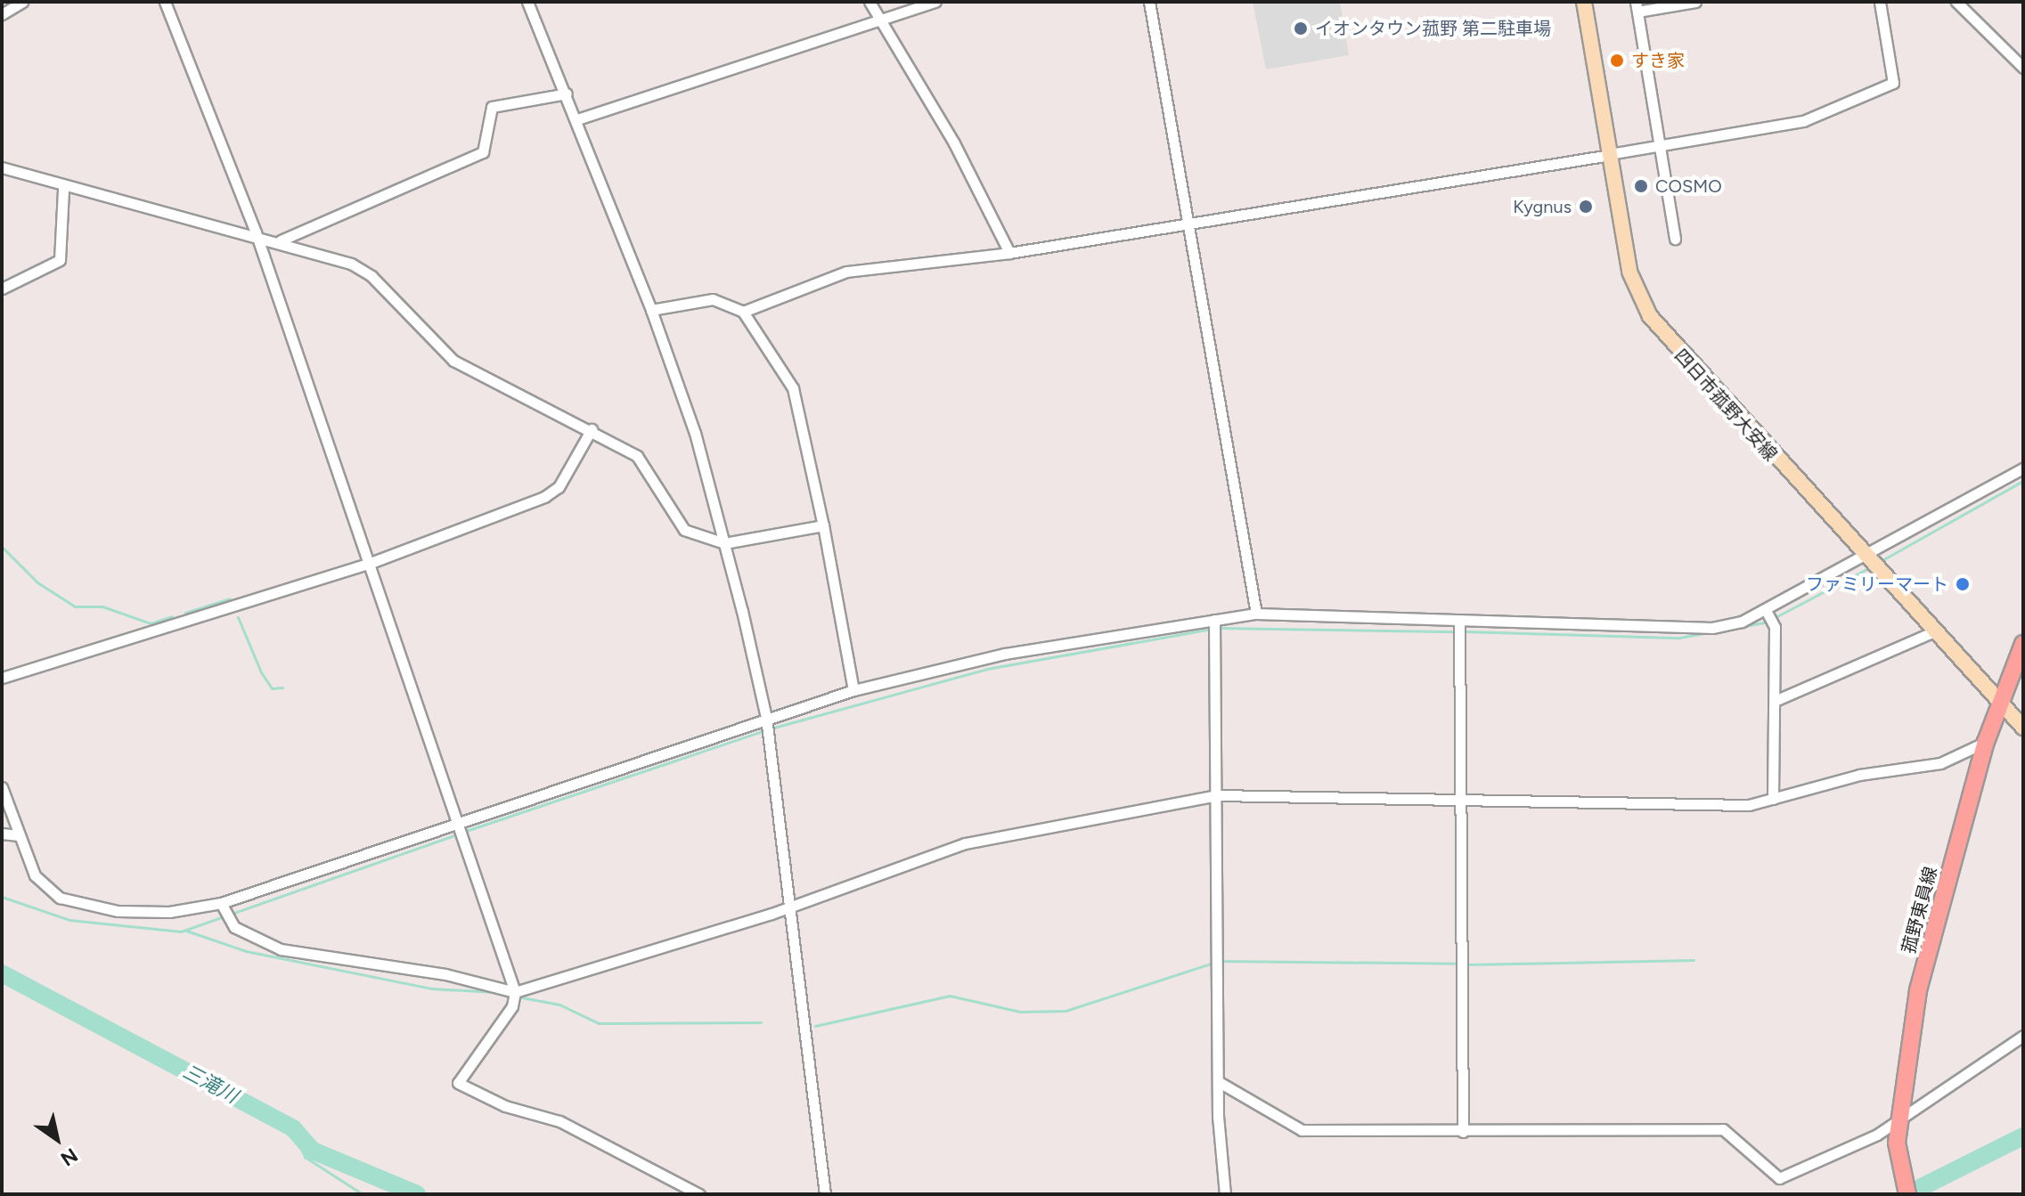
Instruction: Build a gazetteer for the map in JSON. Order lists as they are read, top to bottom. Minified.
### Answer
{"streets":{"main road":["四日市菰野大安線","菰野東員線"]},"crossings":[["四日市菰野大安線","菰野東員線"]],"water":["三滝川"],"places":["イオンタウン菰野 第二駐車場","すき家","COSMO","Kygnus","ファミリーマート"],"north":"bottom right"}
